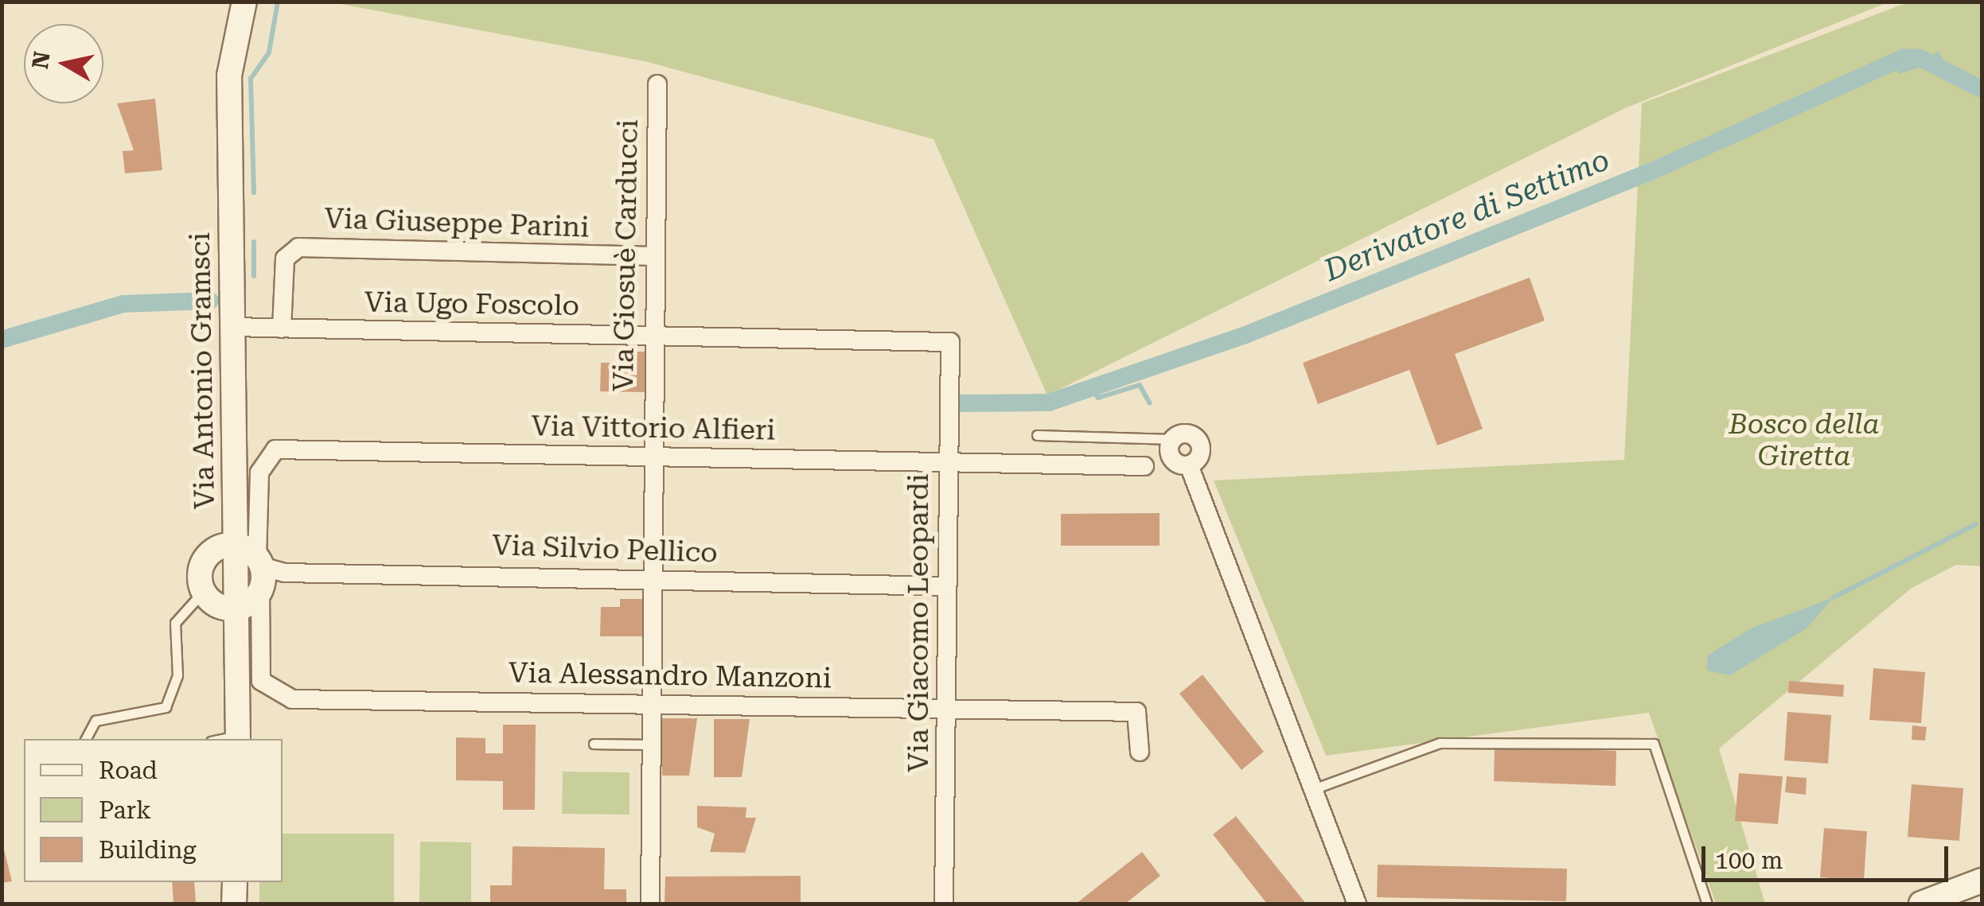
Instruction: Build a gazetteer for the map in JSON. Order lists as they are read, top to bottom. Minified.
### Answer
{"streets":{"main road":["Via Antonio Gramsci"],"street":["Via Giuseppe Parini","Via Giosuè Carducci","Via Ugo Foscolo","Via Vittorio Alfieri","Via Silvio Pellico","Via Giacomo Leopardi","Via Alessandro Manzoni"]},"crossings":[["Via Giuseppe Parini","Via Giosuè Carducci"],["Via Giuseppe Parini","Via Ugo Foscolo"],["Via Giosuè Carducci","Via Ugo Foscolo"],["Via Giosuè Carducci","Via Vittorio Alfieri"],["Via Giosuè Carducci","Via Silvio Pellico"],["Via Giosuè Carducci","Via Alessandro Manzoni"],["Via Ugo Foscolo","Via Antonio Gramsci"],["Via Ugo Foscolo","Via Giacomo Leopardi"],["Via Vittorio Alfieri","Via Silvio Pellico"],["Via Vittorio Alfieri","Via Giacomo Leopardi"],["Via Vittorio Alfieri","Via Alessandro Manzoni"],["Via Silvio Pellico","Via Giacomo Leopardi"],["Via Silvio Pellico","Via Alessandro Manzoni"],["Via Giacomo Leopardi","Via Alessandro Manzoni"]],"water":["Derivatore di Settimo"],"parks":["Bosco della Giretta"],"legend":["Road","Park","Building"],"scale_bar":"100 m","north":"left"}
